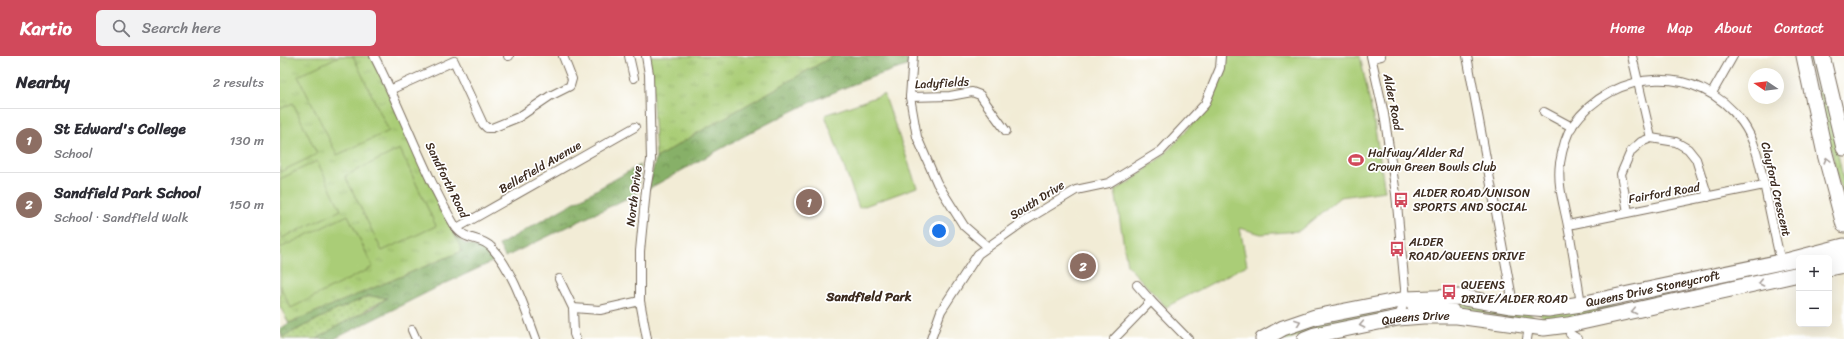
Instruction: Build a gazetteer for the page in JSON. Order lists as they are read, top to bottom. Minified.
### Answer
{"streets":{"highway":["Queens Drive Stoneycroft","Queens Drive"],"street":["Ladyfields","Alder Road","Bellefield Avenue","Sandforth Road","Clayford Crescent","Fairford Road","North Drive","South Drive"]},"crossings":[["Alder Road","Queens Drive"],["Bellefield Avenue","Sandforth Road"],["Clayford Crescent","Fairford Road"],["Clayford Crescent","Queens Drive Stoneycroft"],["Queens Drive Stoneycroft","Queens Drive"]],"districts":["Sandfield Park"],"places":{"sports":["Halfway/Alder Rd Crown Green Bowls Club"],"bus stop":["ALDER ROAD/UNISON SPORTS AND SOCIAL","ALDER ROAD/QUEENS DRIVE","QUEENS DRIVE/ALDER ROAD"]},"north":"left","page":{"header":"Kartio","search":"Search here","nav":["Home","Map","About","Contact"],"heading":["Nearby","2 results"],"list":[{"mark":"1","name":"St Edward's College","note":"School","value":"130 m"},{"mark":"2","name":"Sandfield Park School","note":"School · Sandfield Walk","value":"150 m"}],"pins":["1","2"],"map_buttons":["+","−"]}}
